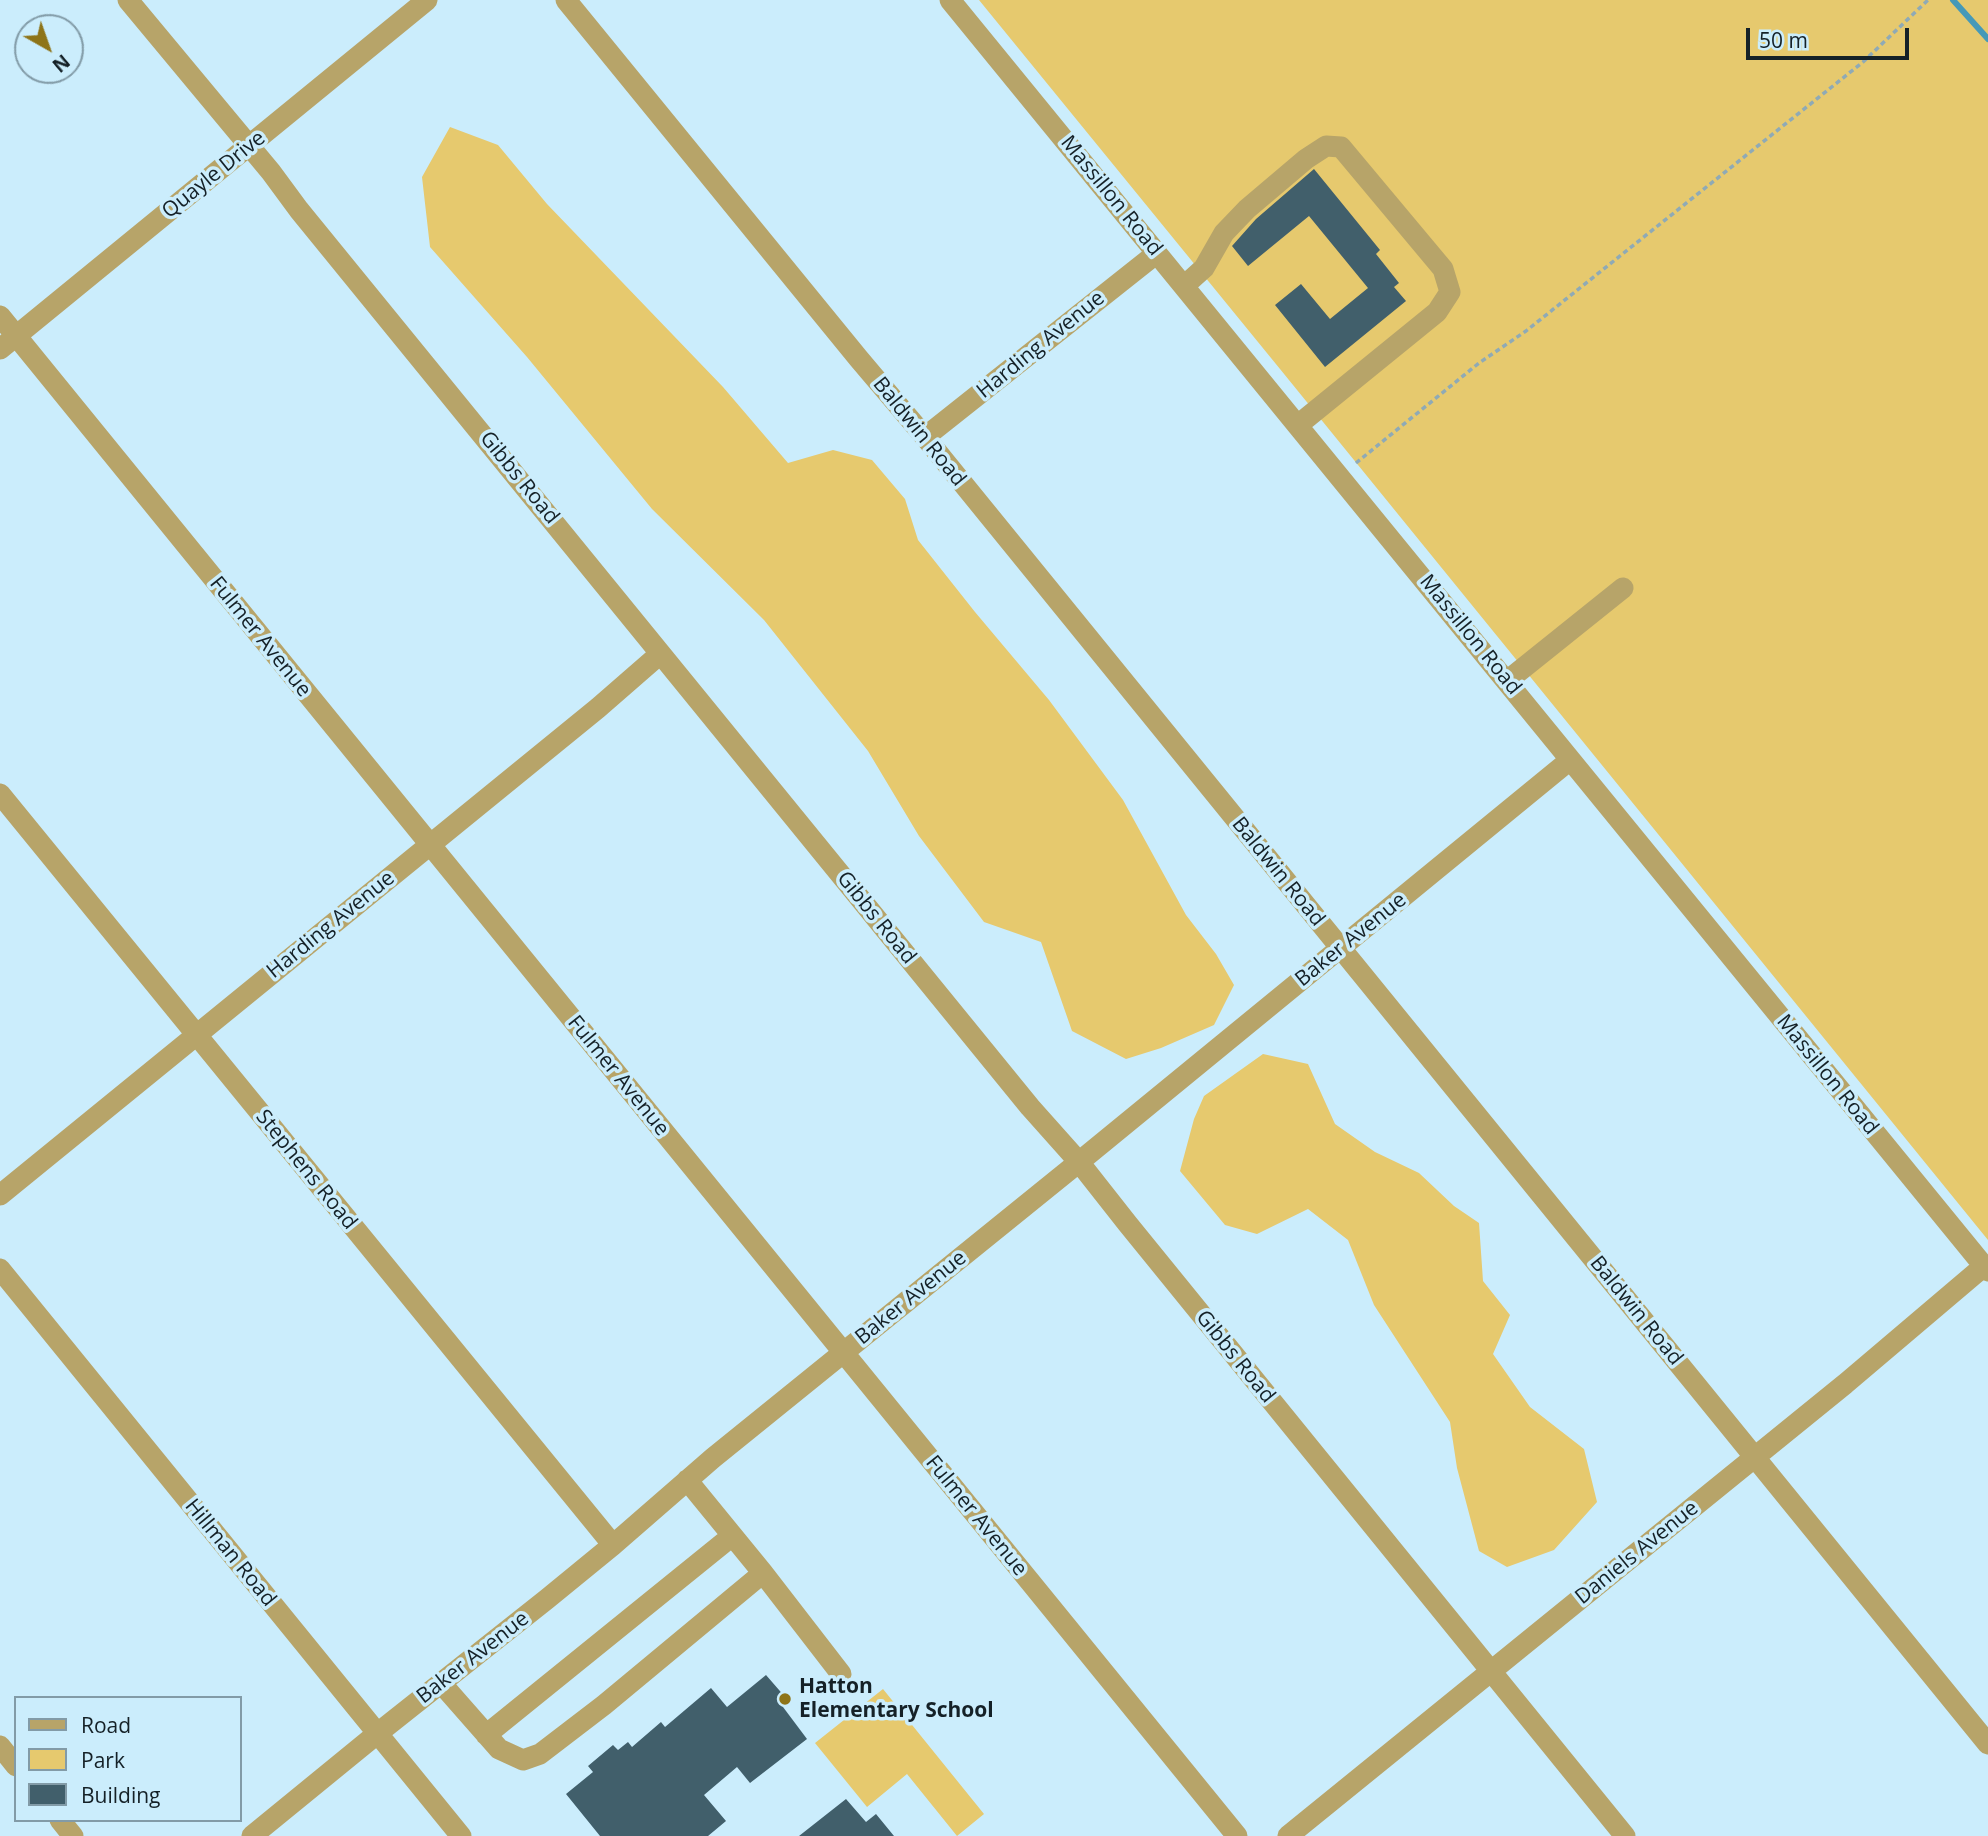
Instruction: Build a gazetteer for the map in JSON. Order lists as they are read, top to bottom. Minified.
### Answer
{"streets":{"street":["Quayle Drive","Massillon Road","Harding Avenue","Baldwin Road","Gibbs Road","Fulmer Avenue","Baker Avenue","Stephens Road","Hillman Road","Daniels Avenue"]},"crossings":[["Quayle Drive","Gibbs Road"],["Quayle Drive","Fulmer Avenue"],["Massillon Road","Harding Avenue"],["Massillon Road","Baker Avenue"],["Massillon Road","Daniels Avenue"],["Harding Avenue","Baldwin Road"],["Harding Avenue","Gibbs Road"],["Harding Avenue","Fulmer Avenue"],["Harding Avenue","Stephens Road"],["Baldwin Road","Baker Avenue"],["Baldwin Road","Daniels Avenue"],["Gibbs Road","Baker Avenue"],["Gibbs Road","Daniels Avenue"],["Fulmer Avenue","Baker Avenue"],["Baker Avenue","Stephens Road"],["Baker Avenue","Hillman Road"]],"places":["Hatton Elementary School"],"legend":["Road","Park","Building"],"scale_bar":"50 m","north":"bottom right"}
